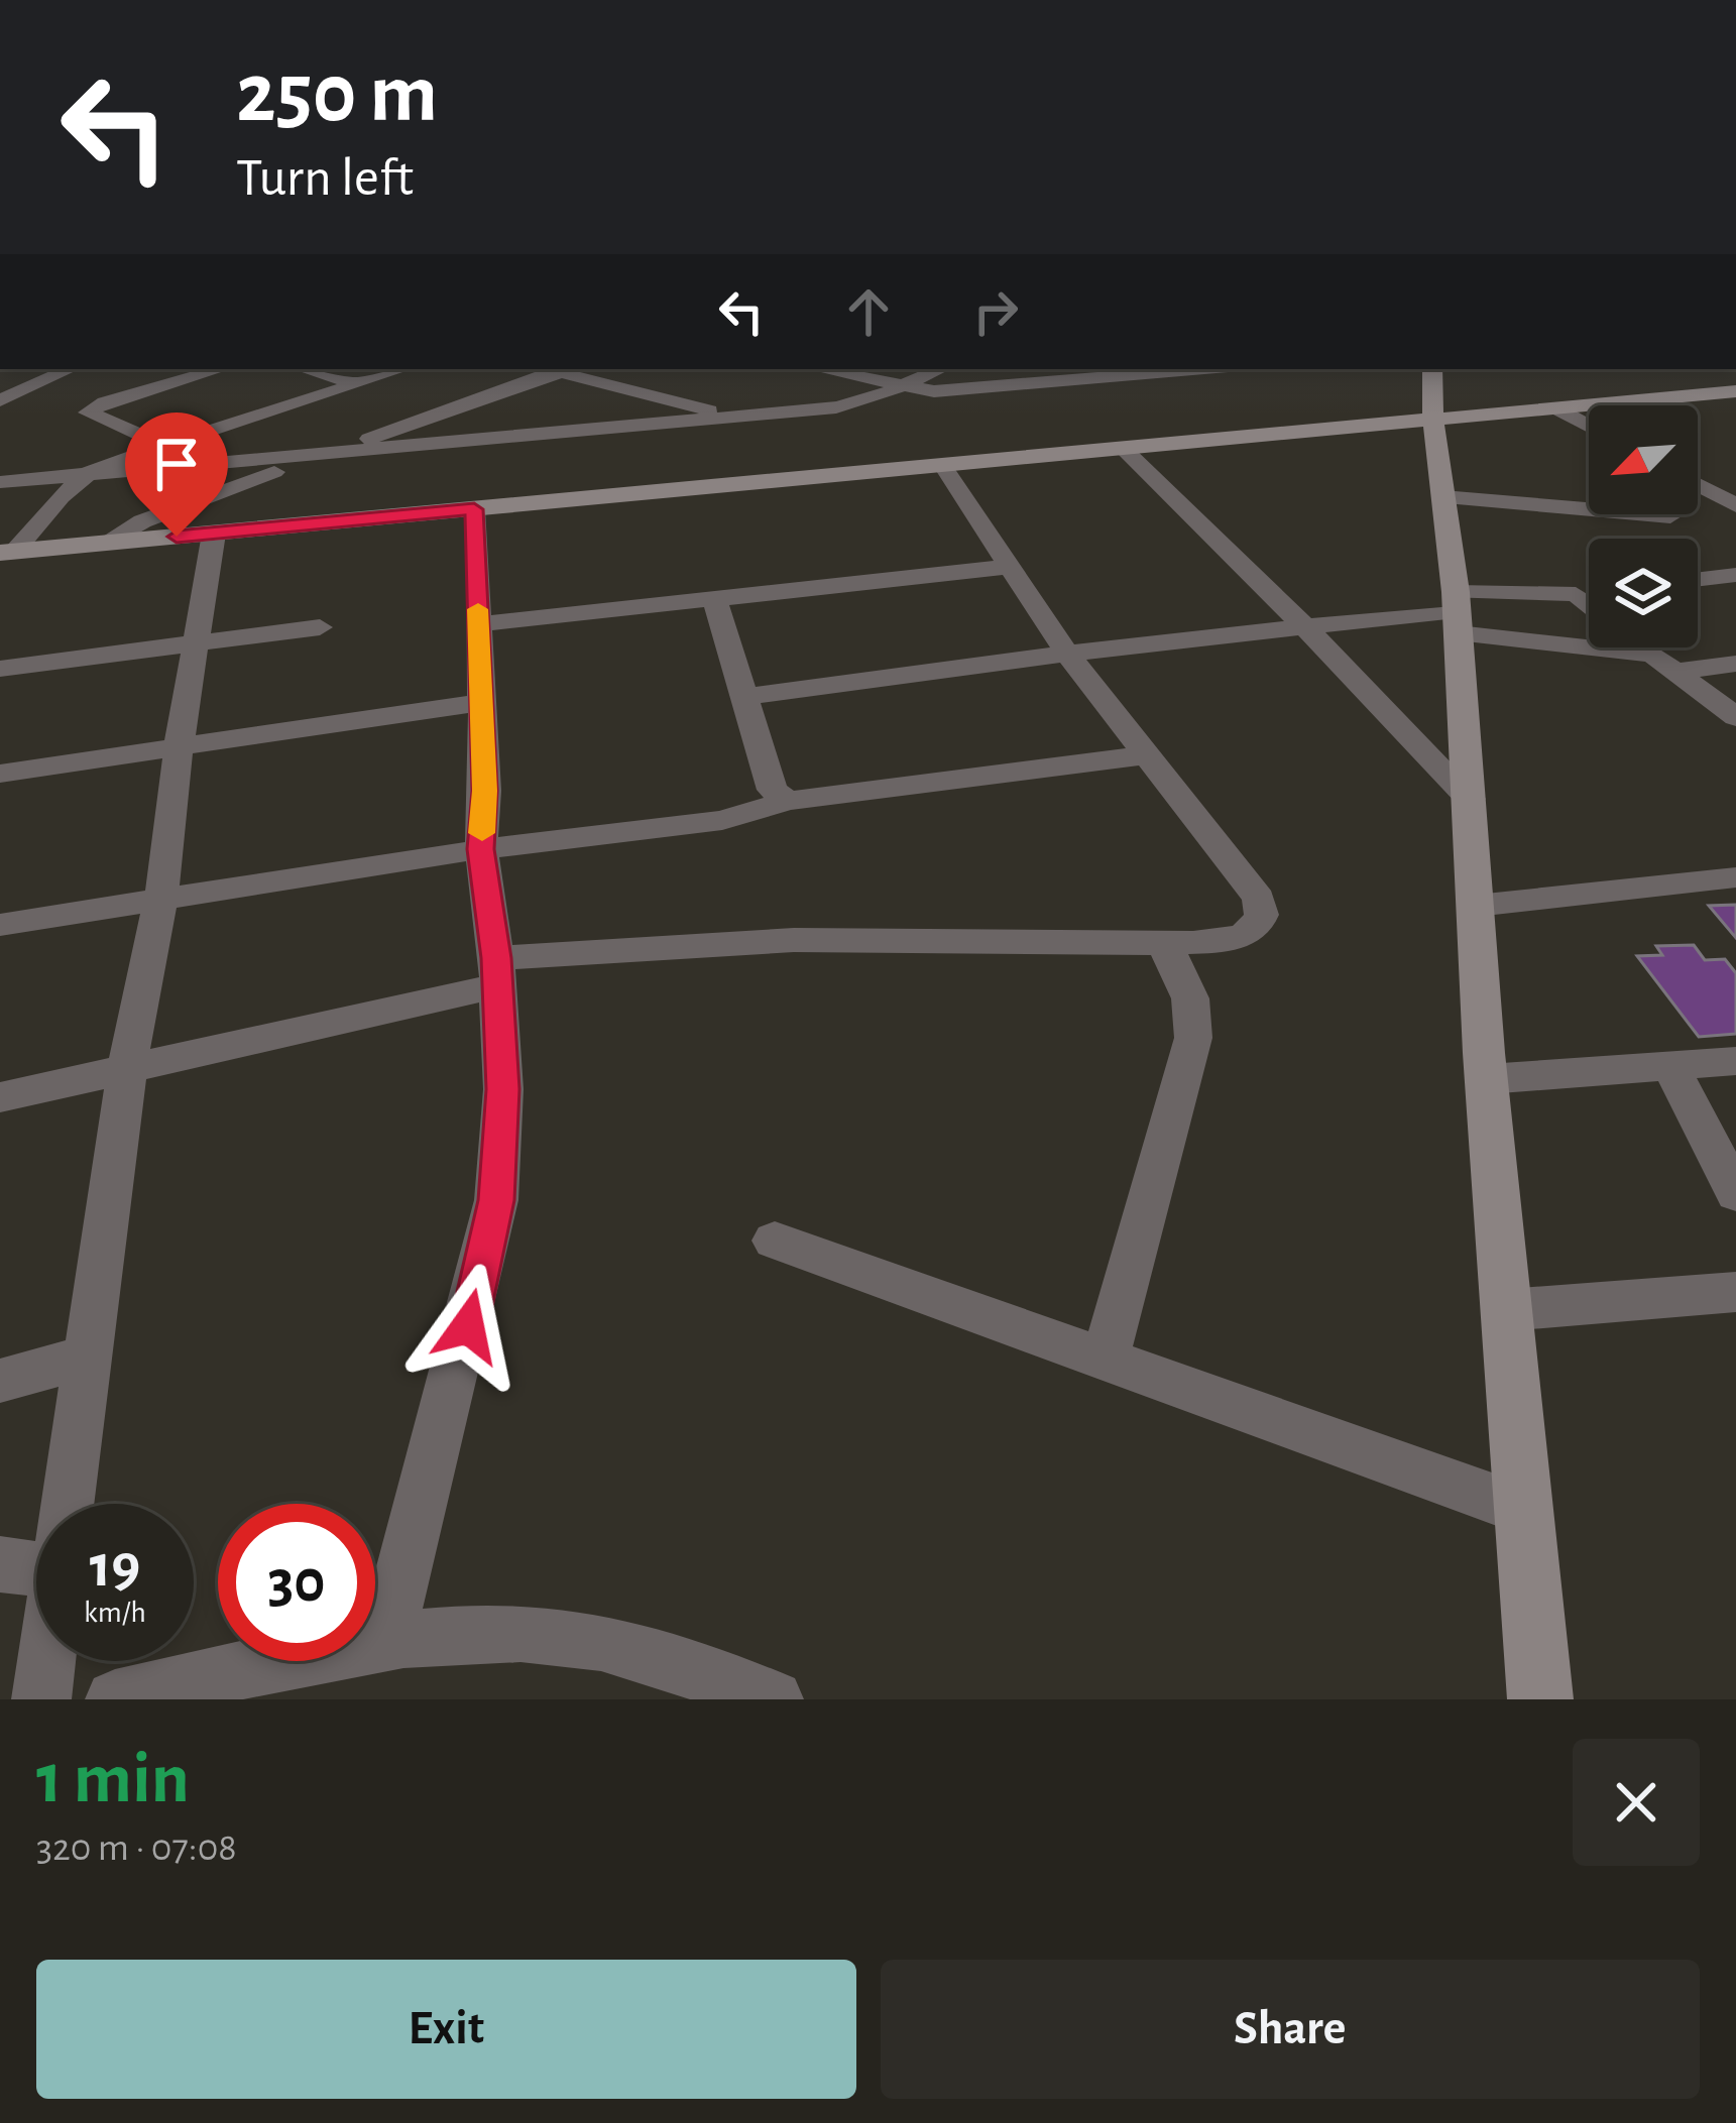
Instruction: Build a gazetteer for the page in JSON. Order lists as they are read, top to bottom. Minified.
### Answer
{"north":"bottom left","page":{"turn":["250 m","Turn left"],"speed":"19 km/h","limit":"30","heading":["1 min","320 m · 07:08"],"buttons":["Exit","Share"]}}
